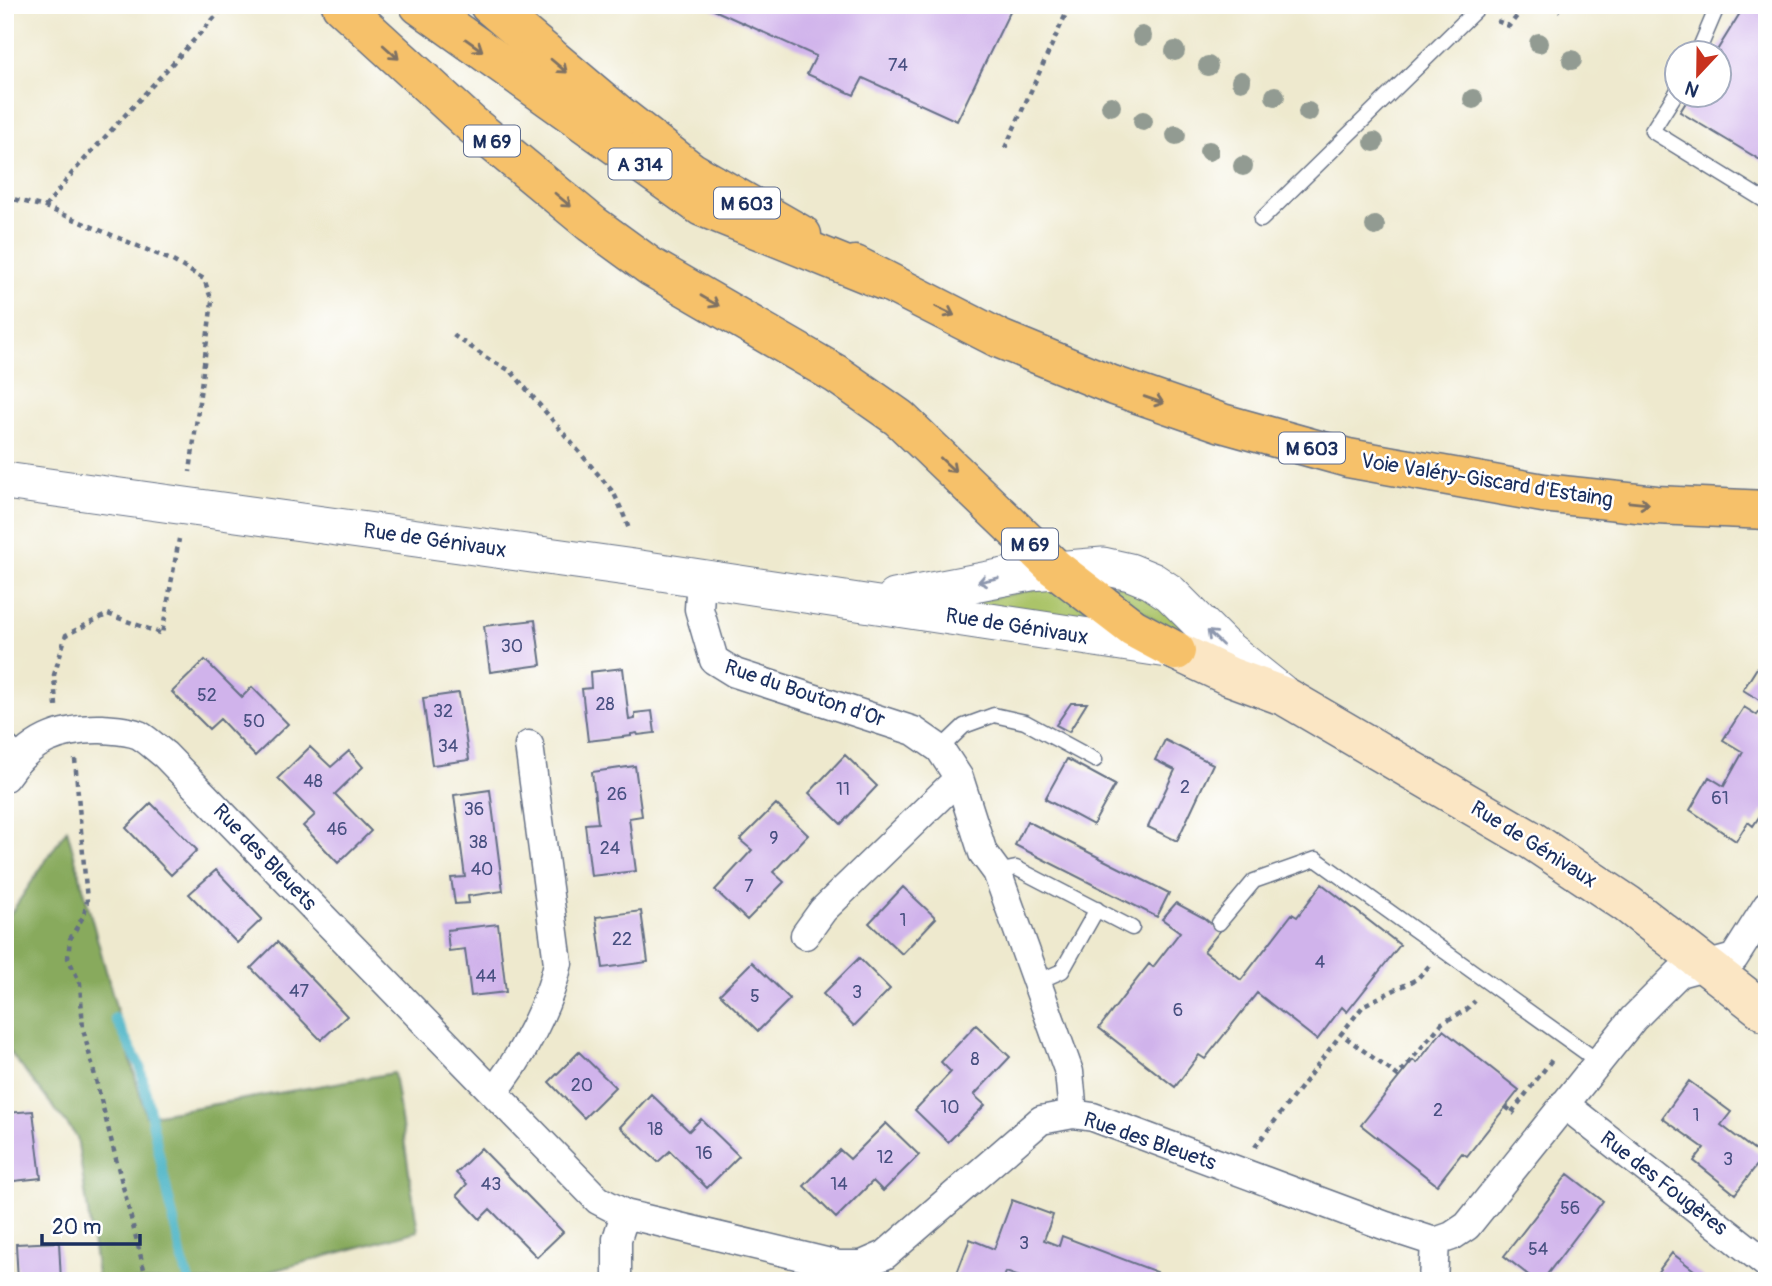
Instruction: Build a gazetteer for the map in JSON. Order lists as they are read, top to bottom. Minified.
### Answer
{"streets":{"highway":["M 69","A 314","M 603","Voie Valéry-Giscard d'Estaing"],"main road":["Rue de Génivaux"],"street":["Rue du Bouton d'Or","Rue des Bleuets","Rue des Fougères"]},"crossings":[["M 69","Rue de Génivaux"],["A 314","Voie Valéry-Giscard d'Estaing"],["Rue de Génivaux","Rue du Bouton d'Or"],["Rue du Bouton d'Or","Rue des Bleuets"]],"house_numbers":["74","30","52","28","32","50","34","48","2","11","26","61","36","46","9","38","24","40","7","1","22","4","44","47","3","5","6","8","20","10","2","1","18","16","12","3","43","14","56","3","54"],"scale_bar":"20 m","north":"bottom"}
